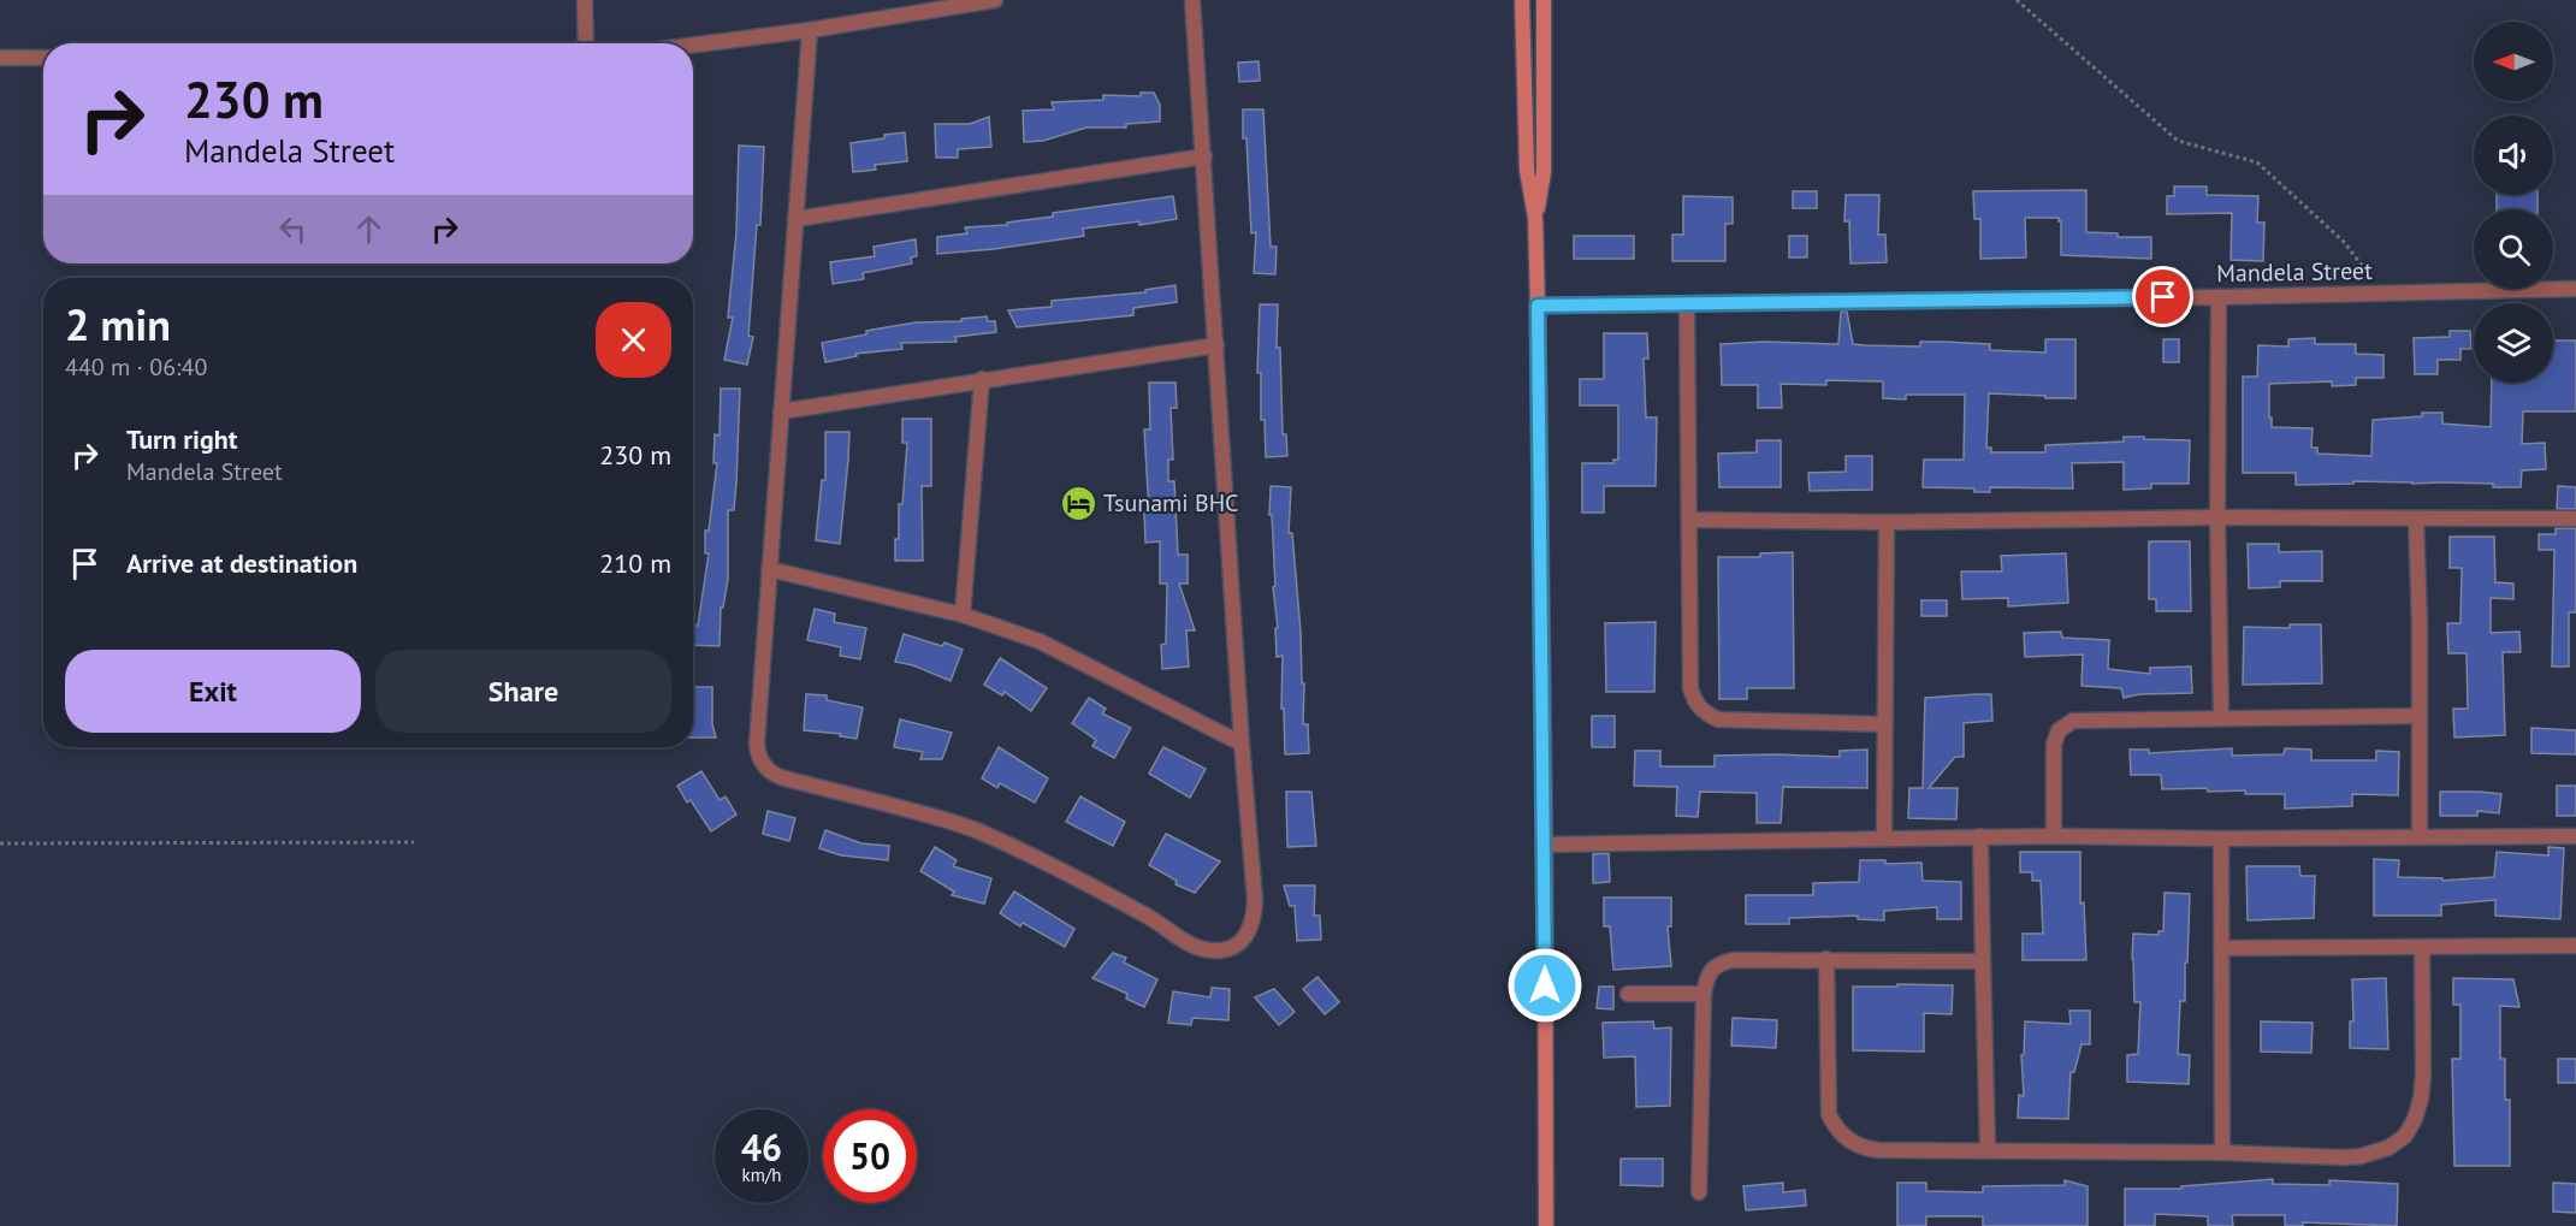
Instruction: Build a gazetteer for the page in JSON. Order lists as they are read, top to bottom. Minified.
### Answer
{"streets":{"street":["Mandela Street"]},"places":{"hotel":["Tsunami BHC"]},"north":"left","page":{"turn":["230 m","Mandela Street"],"heading":["2 min","440 m · 06:40"],"list":[{"name":"Turn right","note":"Mandela Street","value":"230 m"},{"name":"Arrive at destination","value":"210 m"}],"buttons":["Exit","Share"],"speed":"46 km/h","limit":"50"}}
